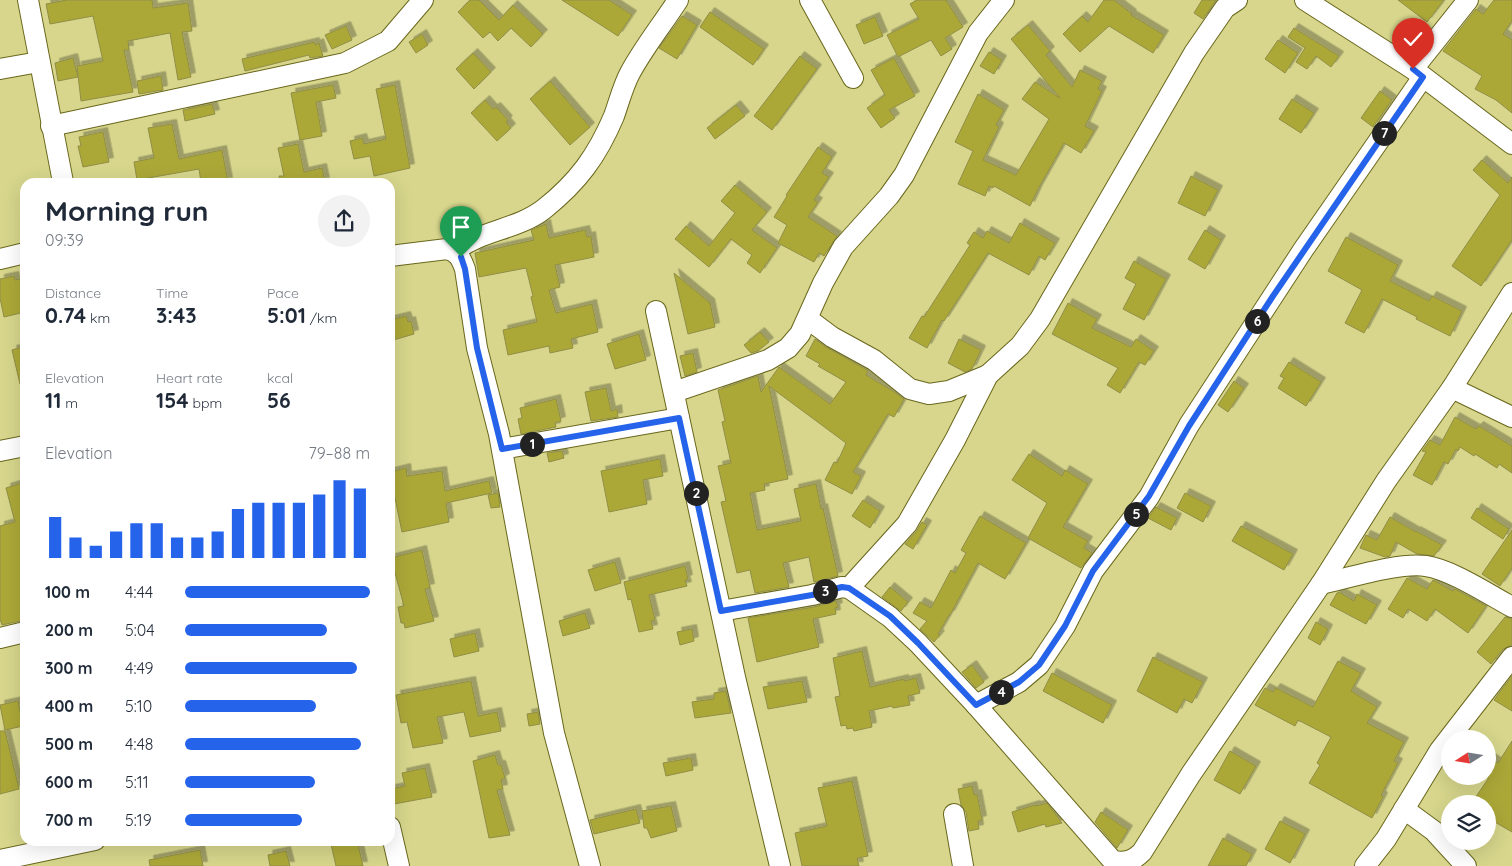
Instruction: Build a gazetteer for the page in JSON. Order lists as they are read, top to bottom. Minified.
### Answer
{"north":"left","page":{"pins":["7","6","1","2","5","3","4"],"heading":["Morning run","09:39"],"stats":[["Distance","0.74 km"],["Time","3:43"],["Pace","5:01 /km"],["Elevation","11 m"],["Heart rate","154 bpm"],["kcal","56"]],"chart":["Elevation","79–88 m"],"list":[{"name":"100 m","note":"4:44"},{"name":"200 m","note":"5:04"},{"name":"300 m","note":"4:49"},{"name":"400 m","note":"5:10"},{"name":"500 m","note":"4:48"},{"name":"600 m","note":"5:11"},{"name":"700 m","note":"5:19"}]}}
